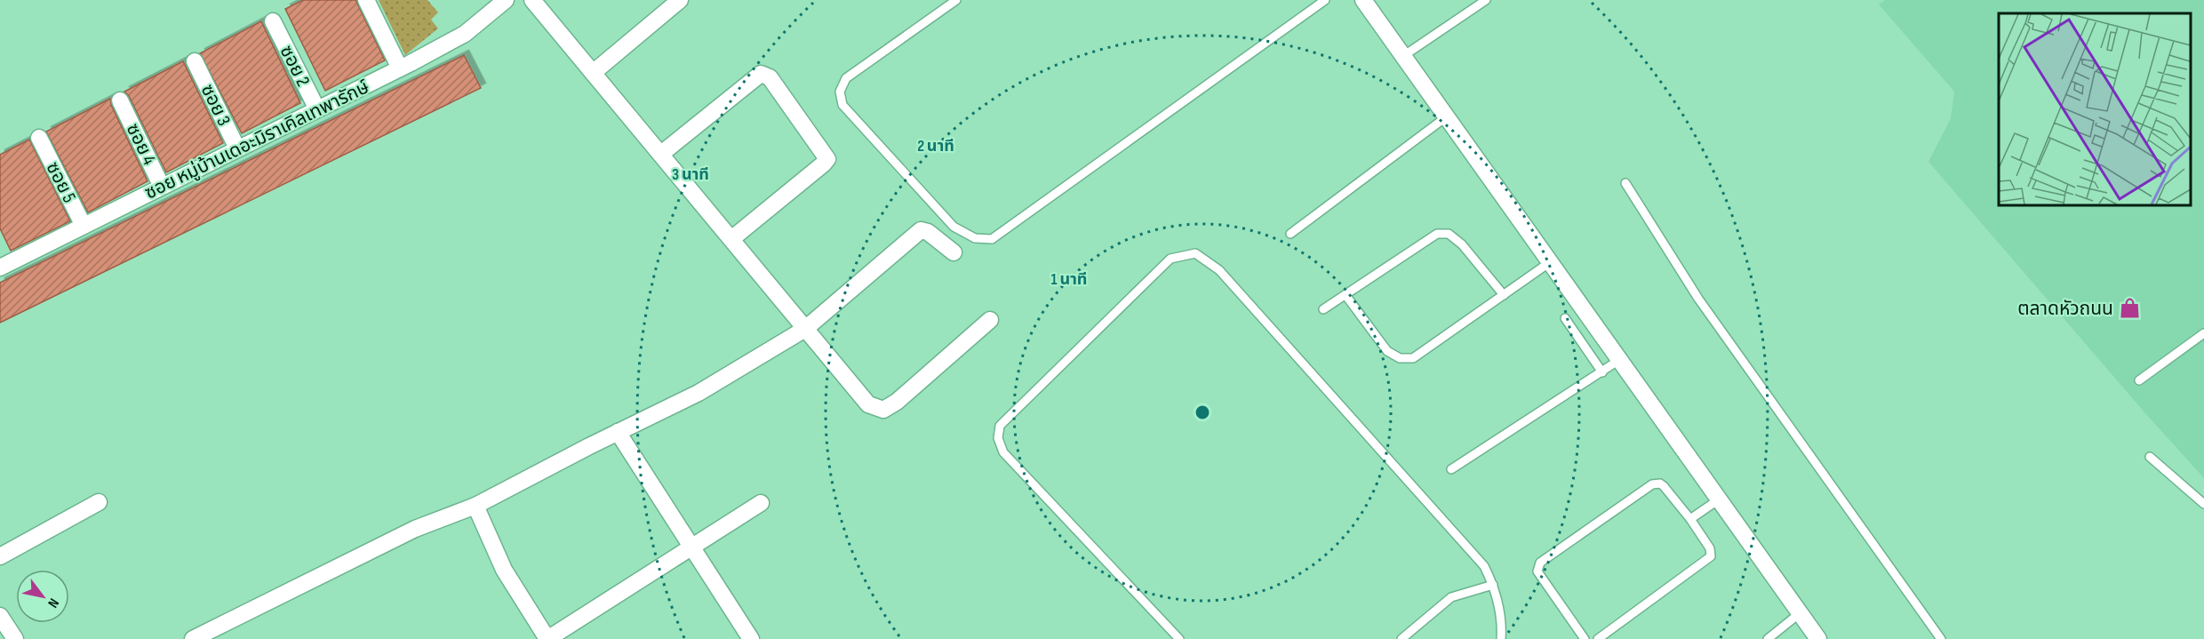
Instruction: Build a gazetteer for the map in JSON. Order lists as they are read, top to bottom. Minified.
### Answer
{"streets":{"street":["ซอย 2","ซอย 3","ซอย หมู่บ้านเดอะมิราเคิลเทพารักษ์","ซอย 4","ซอย 5"]},"crossings":[["ซอย 2","ซอย หมู่บ้านเดอะมิราเคิลเทพารักษ์"],["ซอย 3","ซอย หมู่บ้านเดอะมิราเคิลเทพารักษ์"],["ซอย หมู่บ้านเดอะมิราเคิลเทพารักษ์","ซอย 4"],["ซอย หมู่บ้านเดอะมิราเคิลเทพารักษ์","ซอย 5"]],"places":{"shop":["ตลาดหัวถนน"]},"north":"bottom right","rings":["2 นาที","3 นาที","1 นาที"]}
